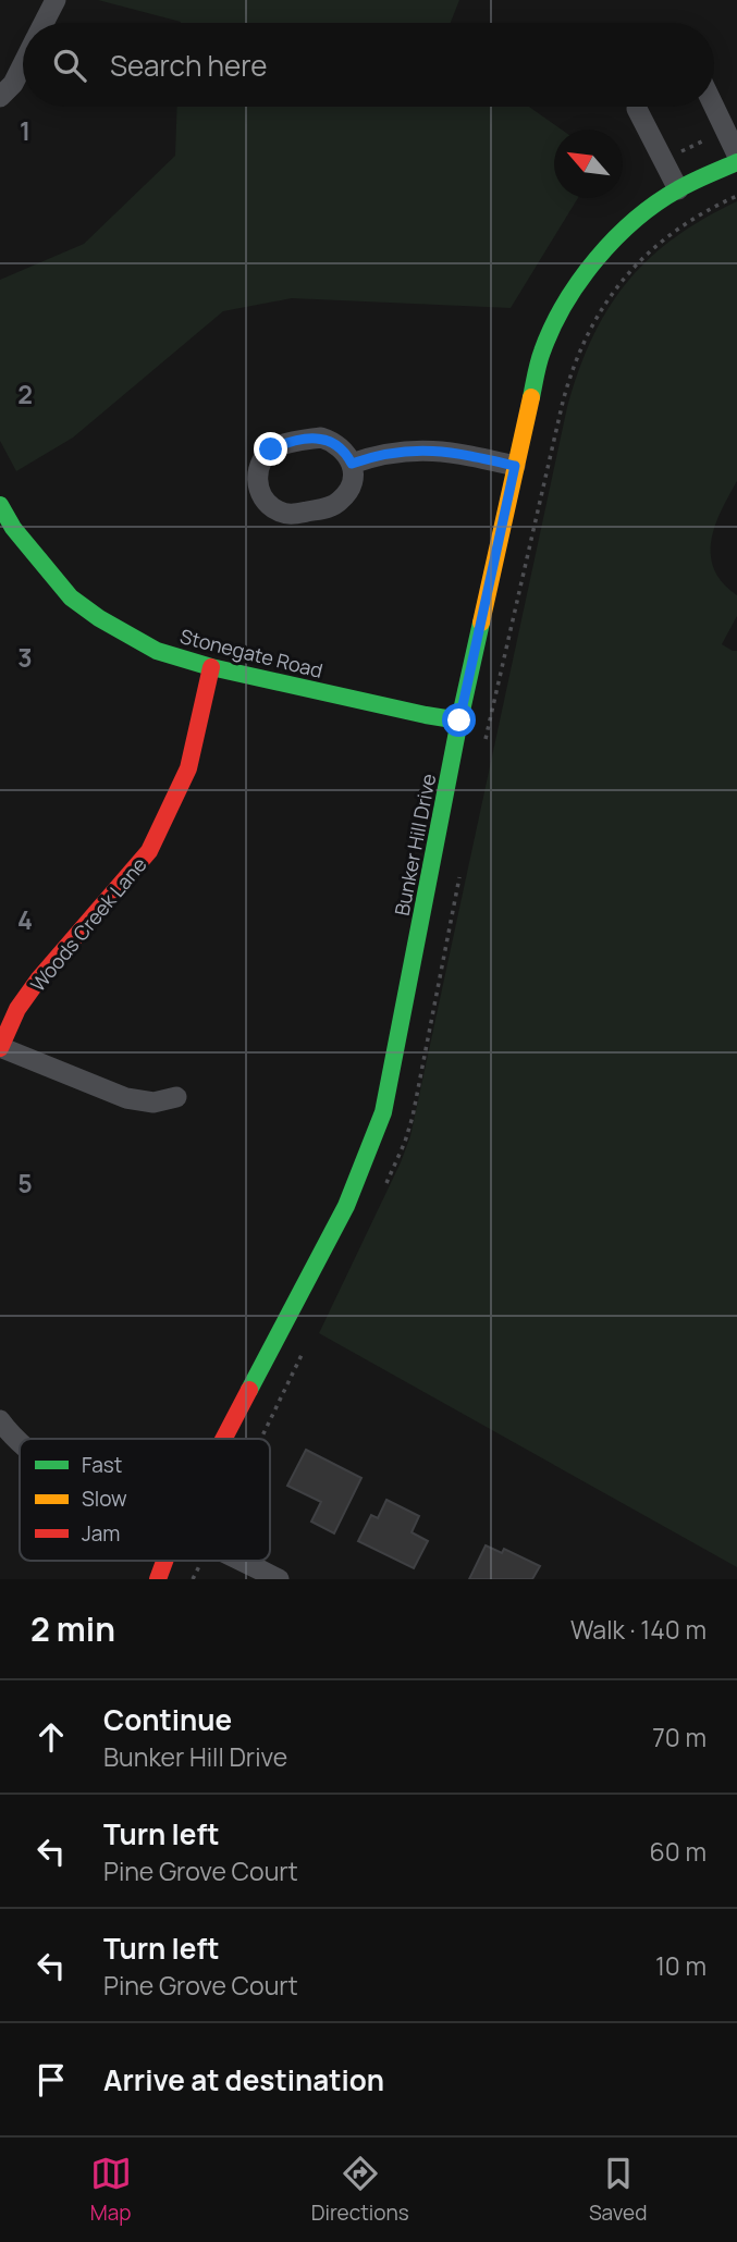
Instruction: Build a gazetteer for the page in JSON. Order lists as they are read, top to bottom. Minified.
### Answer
{"streets":{"street":["Stonegate Road","Bunker Hill Drive","Woods Creek Lane"]},"crossings":[["Stonegate Road","Bunker Hill Drive"],["Stonegate Road","Woods Creek Lane"]],"legend":["Fast","Slow","Jam"],"north":"top left","page":{"search":"Search here","heading":["2 min","Walk · 140 m"],"list":[["Continue","Bunker Hill Drive","70 m"],["Turn left","Pine Grove Court","60 m"],["Turn left","Pine Grove Court","10 m"],"Arrive at destination"],"nav":["Map","Directions","Saved"]},"grid":{"rows":["1","2","3","4","5"]}}
